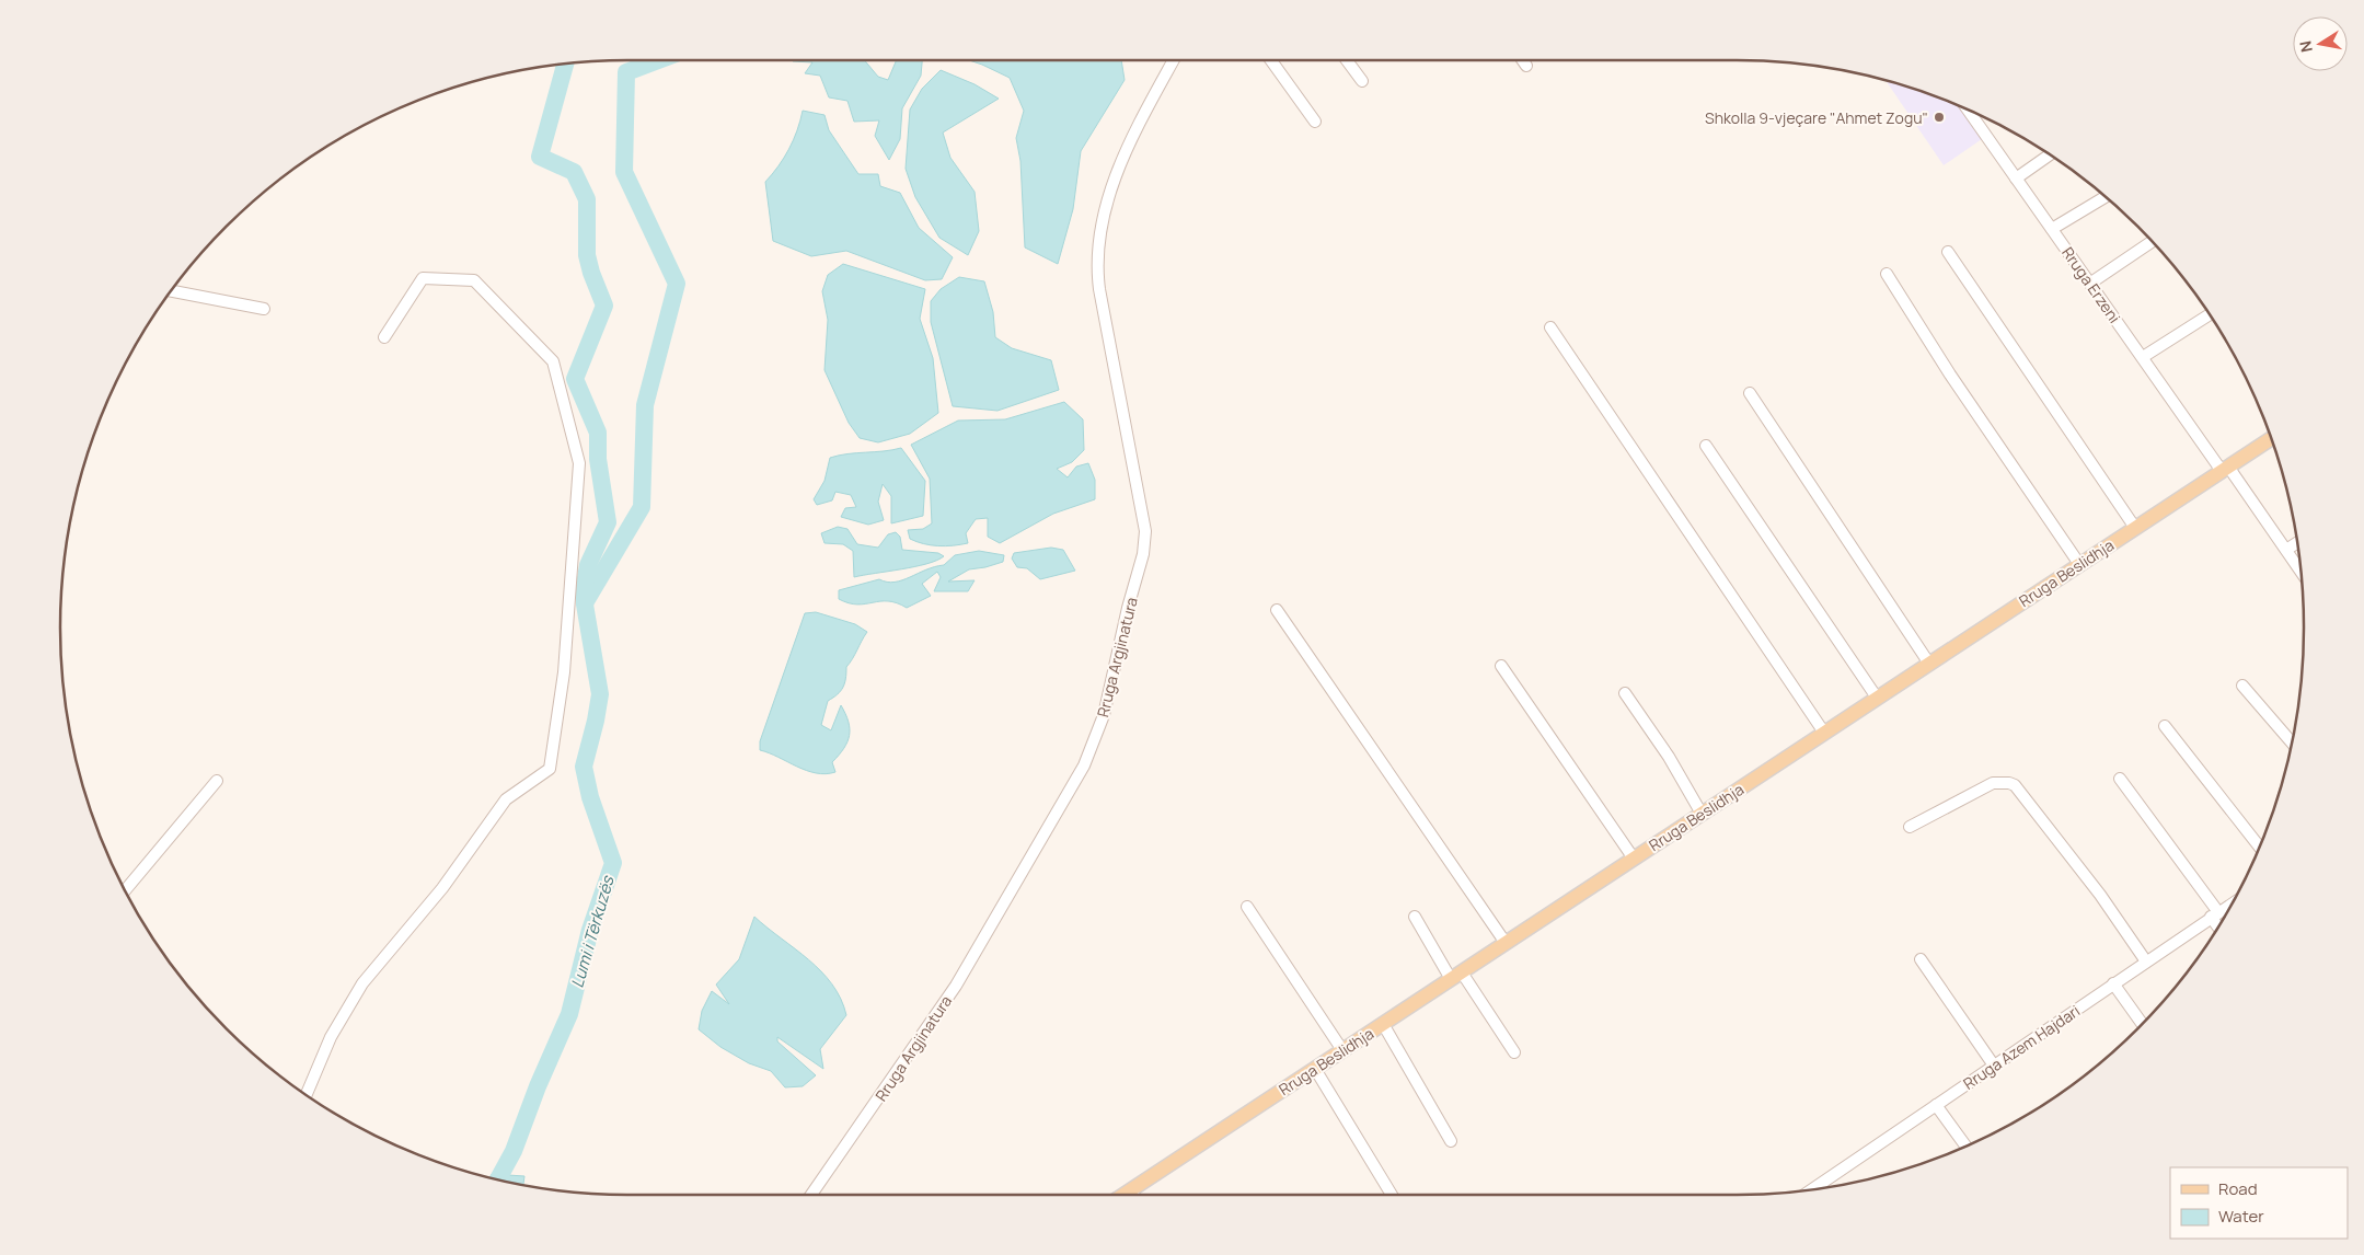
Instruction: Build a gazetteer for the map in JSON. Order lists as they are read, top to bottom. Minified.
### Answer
{"streets":{"main road":["Rruga Beslidhja"],"street":["Rruga Erzeni","Rruga Argjinatura","Rruga Azem Hajdari"]},"crossings":[["Rruga Erzeni","Rruga Beslidhja"]],"water":["Lumi i Tërkuzës"],"places":["Shkolla 9-vjeçare \"Ahmet Zogu\""],"legend":["Road","Water"],"north":"left"}
